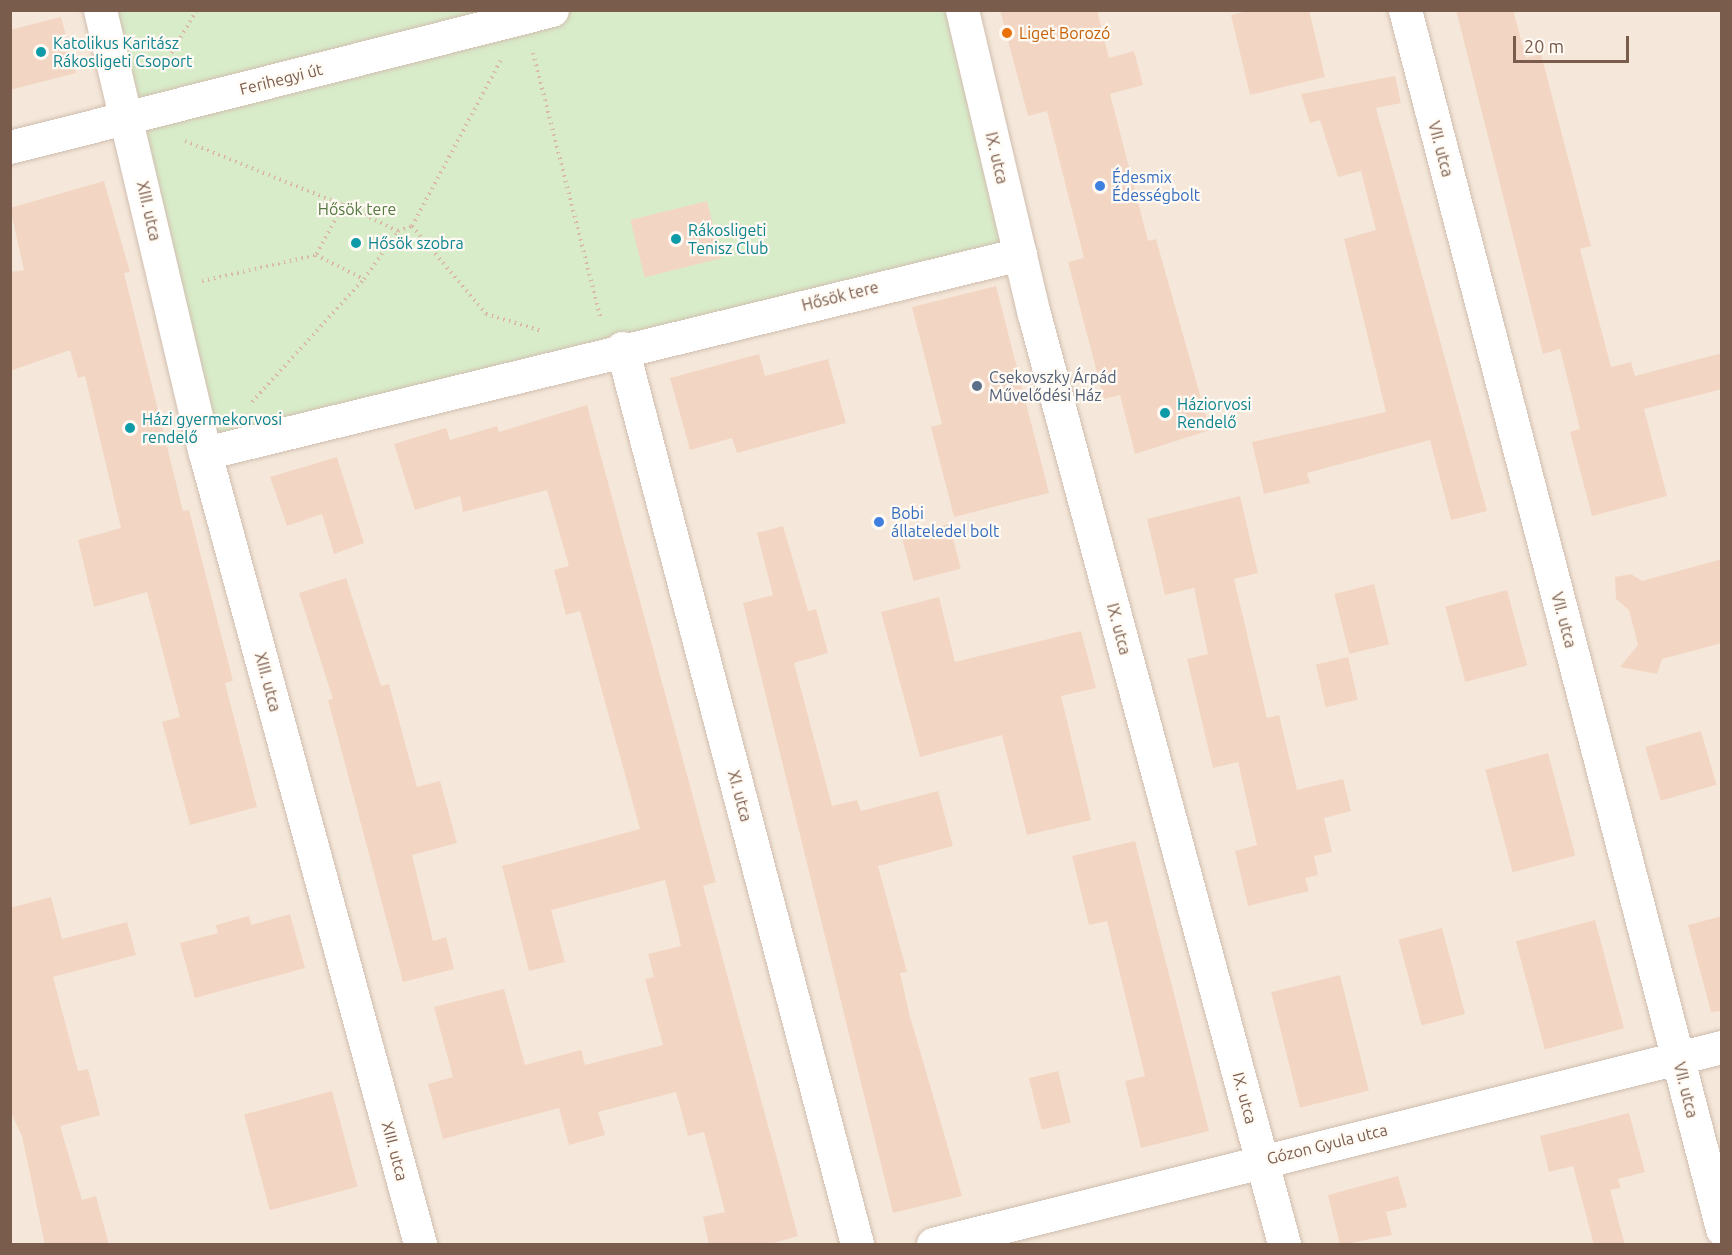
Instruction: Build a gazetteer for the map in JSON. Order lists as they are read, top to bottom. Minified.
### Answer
{"streets":{"street":["Ferihegyi út","VII. utca","IX. utca","XIII. utca","Hősök tere","XI. utca","Gózon Gyula utca"]},"crossings":[["Ferihegyi út","XIII. utca"],["VII. utca","Gózon Gyula utca"],["IX. utca","Hősök tere"],["IX. utca","Gózon Gyula utca"],["XIII. utca","Hősök tere"],["Hősök tere","XI. utca"]],"parks":["Hősök tere"],"places":["Liget Borozó","Katolikus Karitász Rákosligeti Csoport","Édesmix Édességbolt","Rákosligeti Tenisz Club","Hősök szobra","Csekovszky Árpád Művelődési Ház","Háziorvosi Rendelő","Házi gyermekorvosi rendelő","Bobi állateledel bolt"],"scale_bar":"20 m"}
